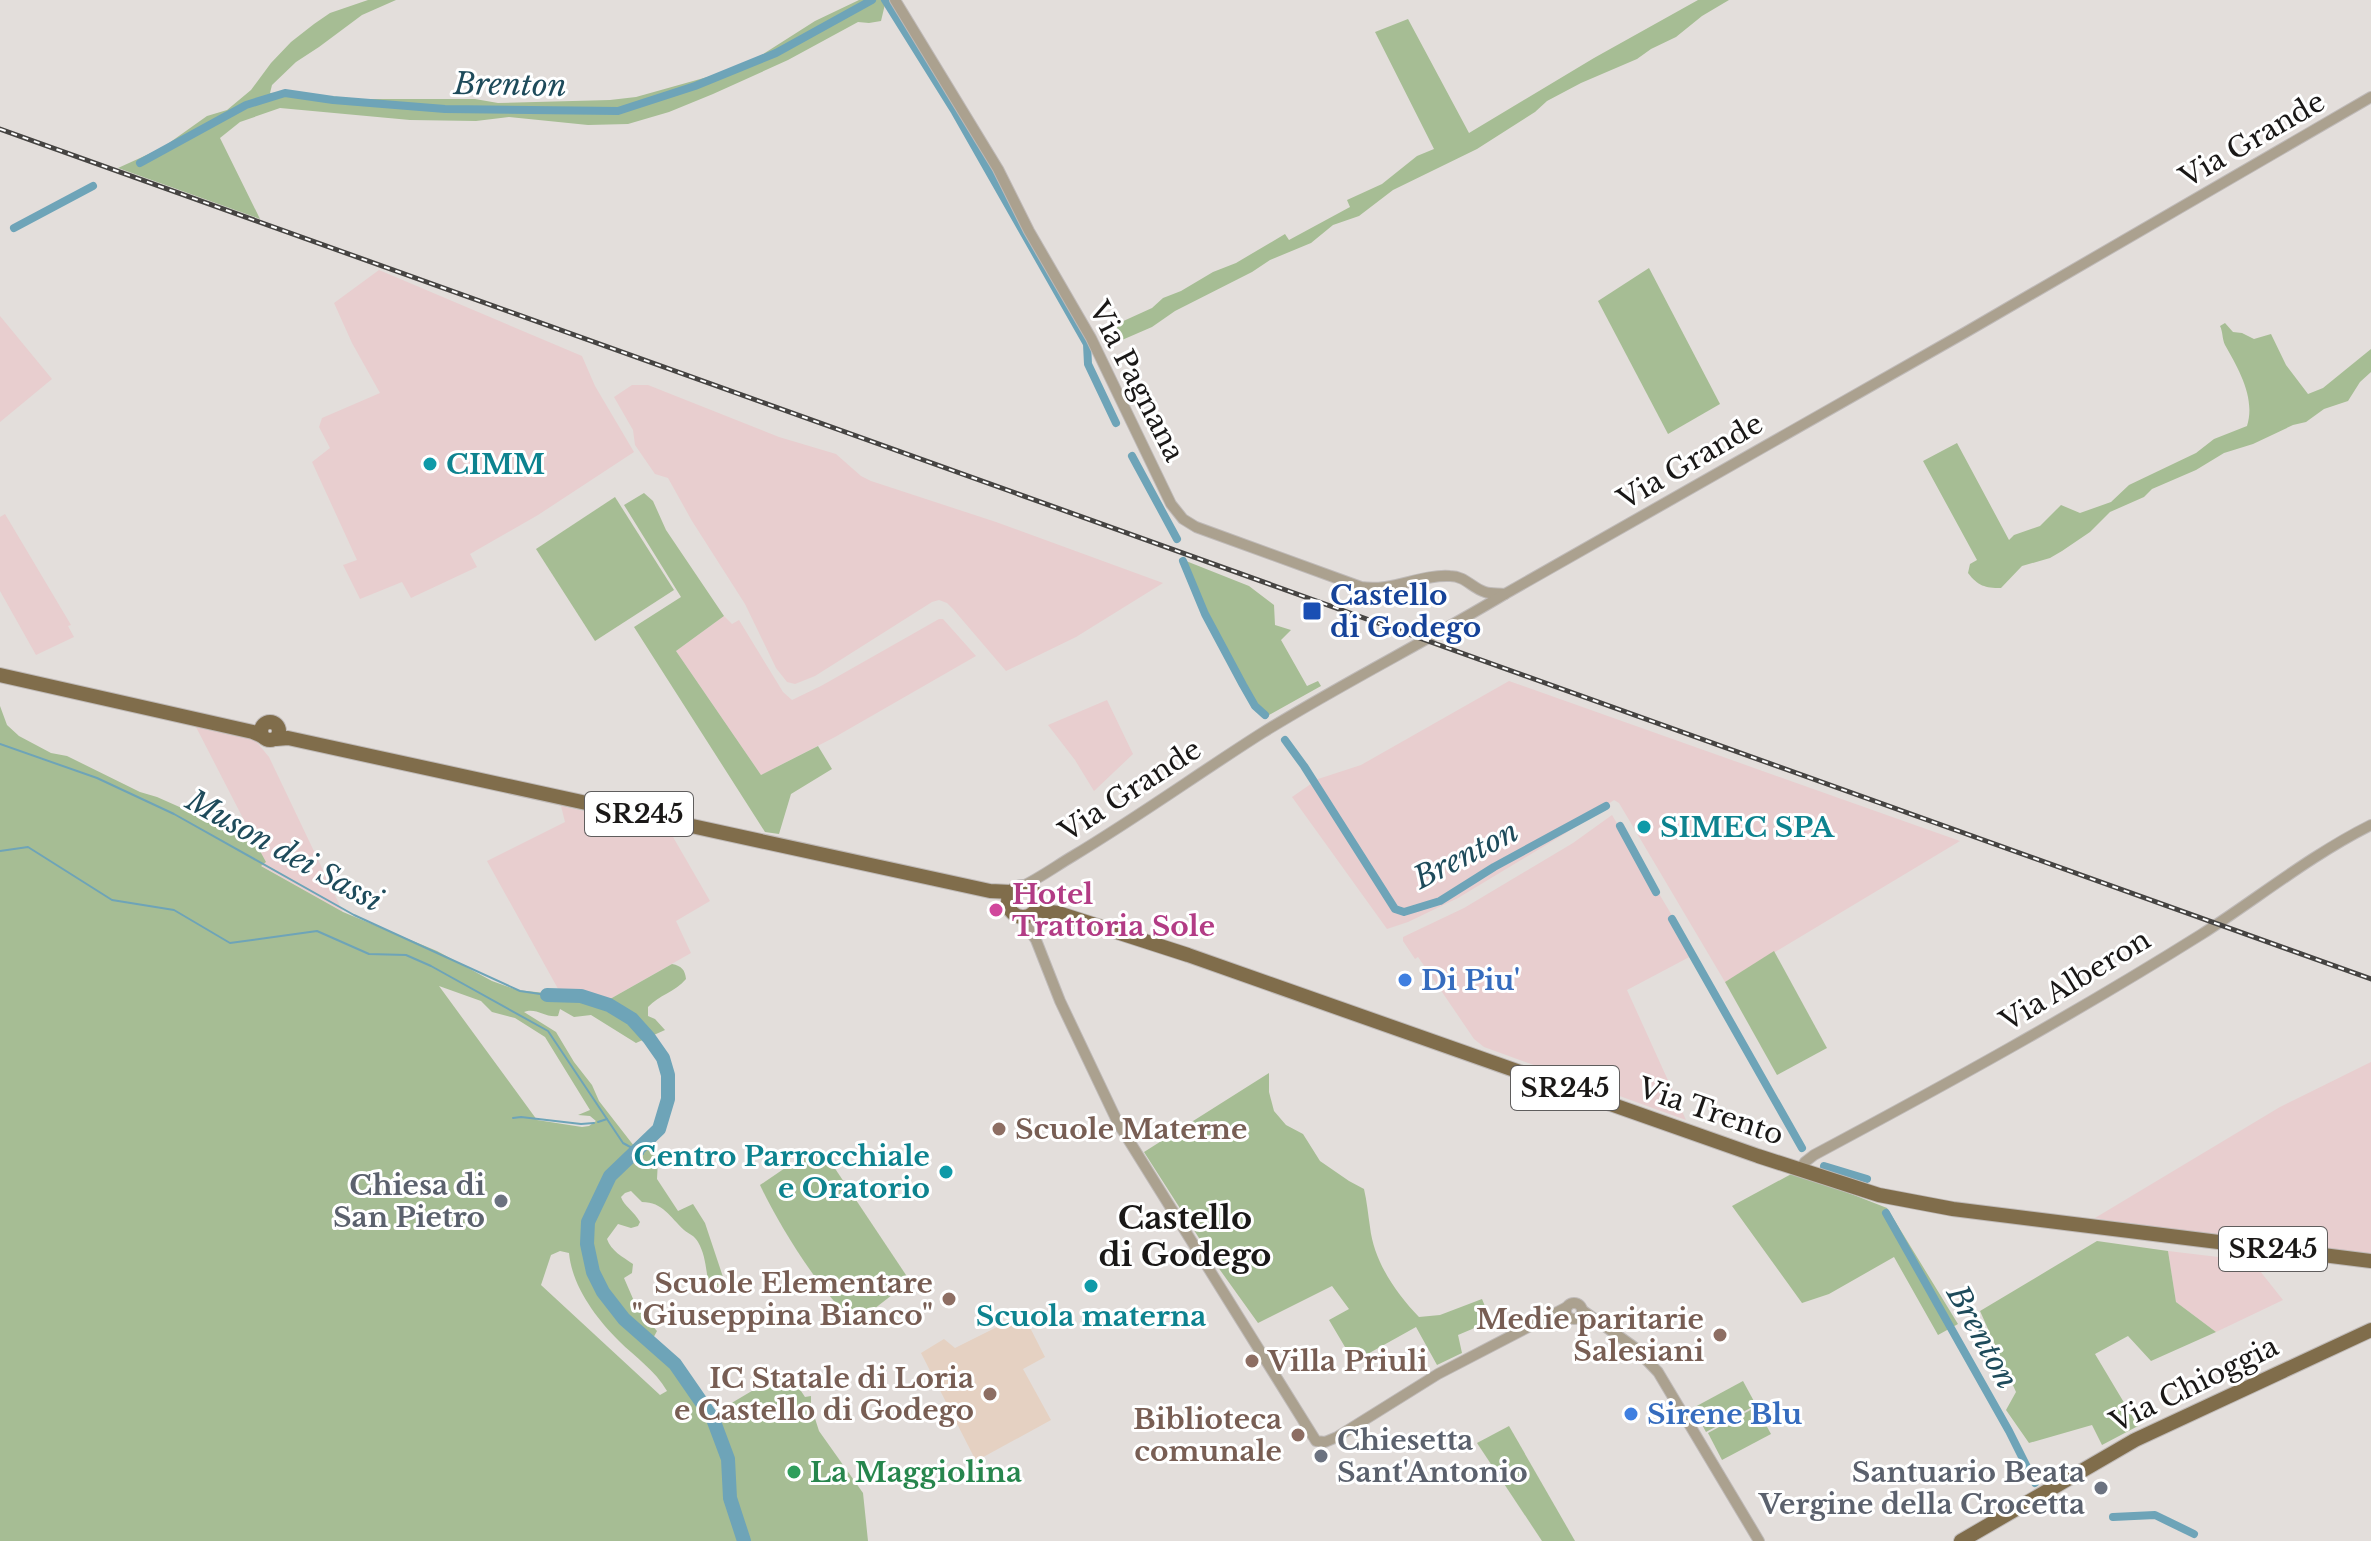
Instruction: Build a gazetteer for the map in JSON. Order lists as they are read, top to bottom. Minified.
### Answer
{"streets":{"main road":["SR245","Via Trento","Via Chioggia"],"street":["Via Grande","Via Pagnana","Via Alberon"]},"crossings":[["Via Grande","Via Pagnana"],["Via Grande","SR245"],["Via Grande","Via Trento"],["SR245","Via Trento"],["Via Alberon","Via Trento"]],"districts":["Castello di Godego"],"water":["Brenton","Muson dei Sassi"],"places":{"other":["CIMM","SIMEC SPA","Hotel Trattoria Sole","Di Piu'","Scuole Materne","Centro Parrocchiale e Oratorio","Chiesa di San Pietro","Scuola materna","Scuole Elementare \"Giuseppina Bianco\"","Medie paritarie Salesiani","Villa Priuli","IC Statale di Loria e Castello di Godego","Sirene Blu","Biblioteca comunale","Chiesetta Sant'Antonio","La Maggiolina","Santuario Beata Vergine della Crocetta"],"transit":["Castello di Godego"]}}
